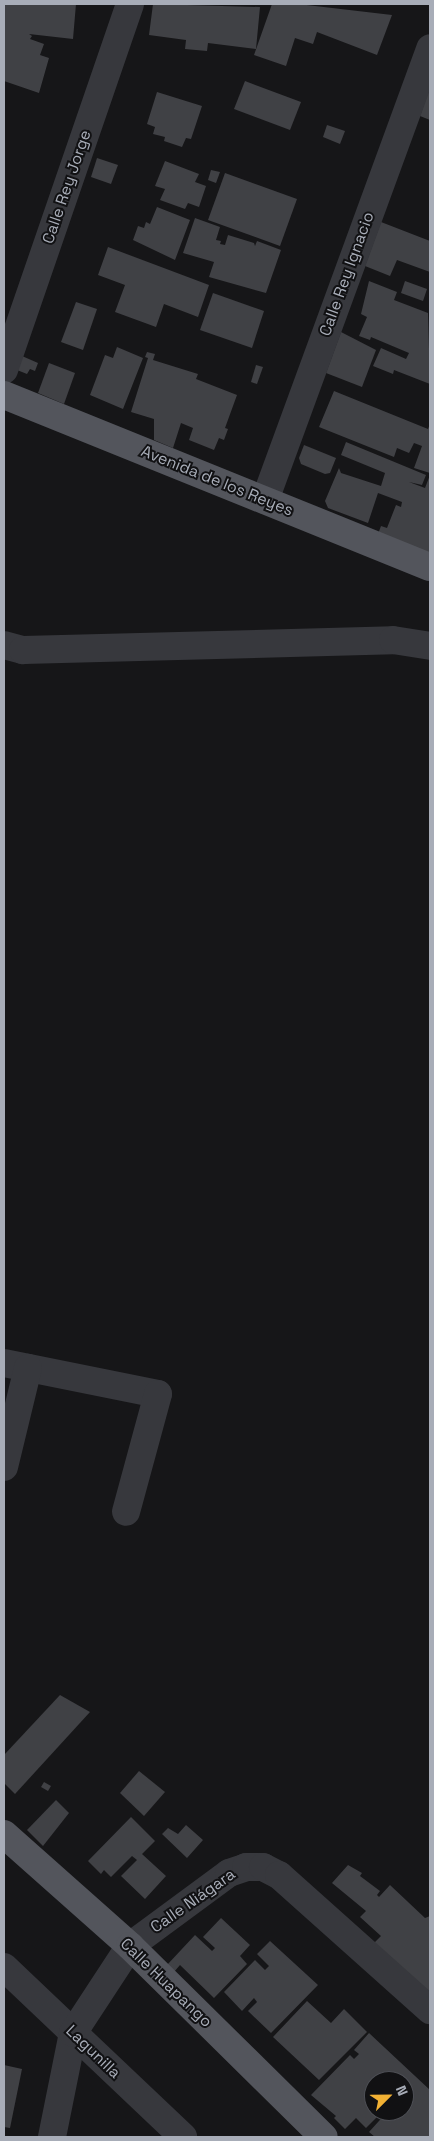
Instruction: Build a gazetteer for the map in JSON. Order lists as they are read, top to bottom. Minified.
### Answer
{"streets":{"main road":["Avenida de los Reyes","Calle Huapango"],"street":["Calle Rey Jorge","Calle Rey Ignacio","Calle Niágara","Lagunilla"]},"crossings":[["Calle Rey Ignacio","Avenida de los Reyes"],["Calle Niágara","Calle Huapango"],["Calle Niágara","Lagunilla"]],"north":"top right"}
